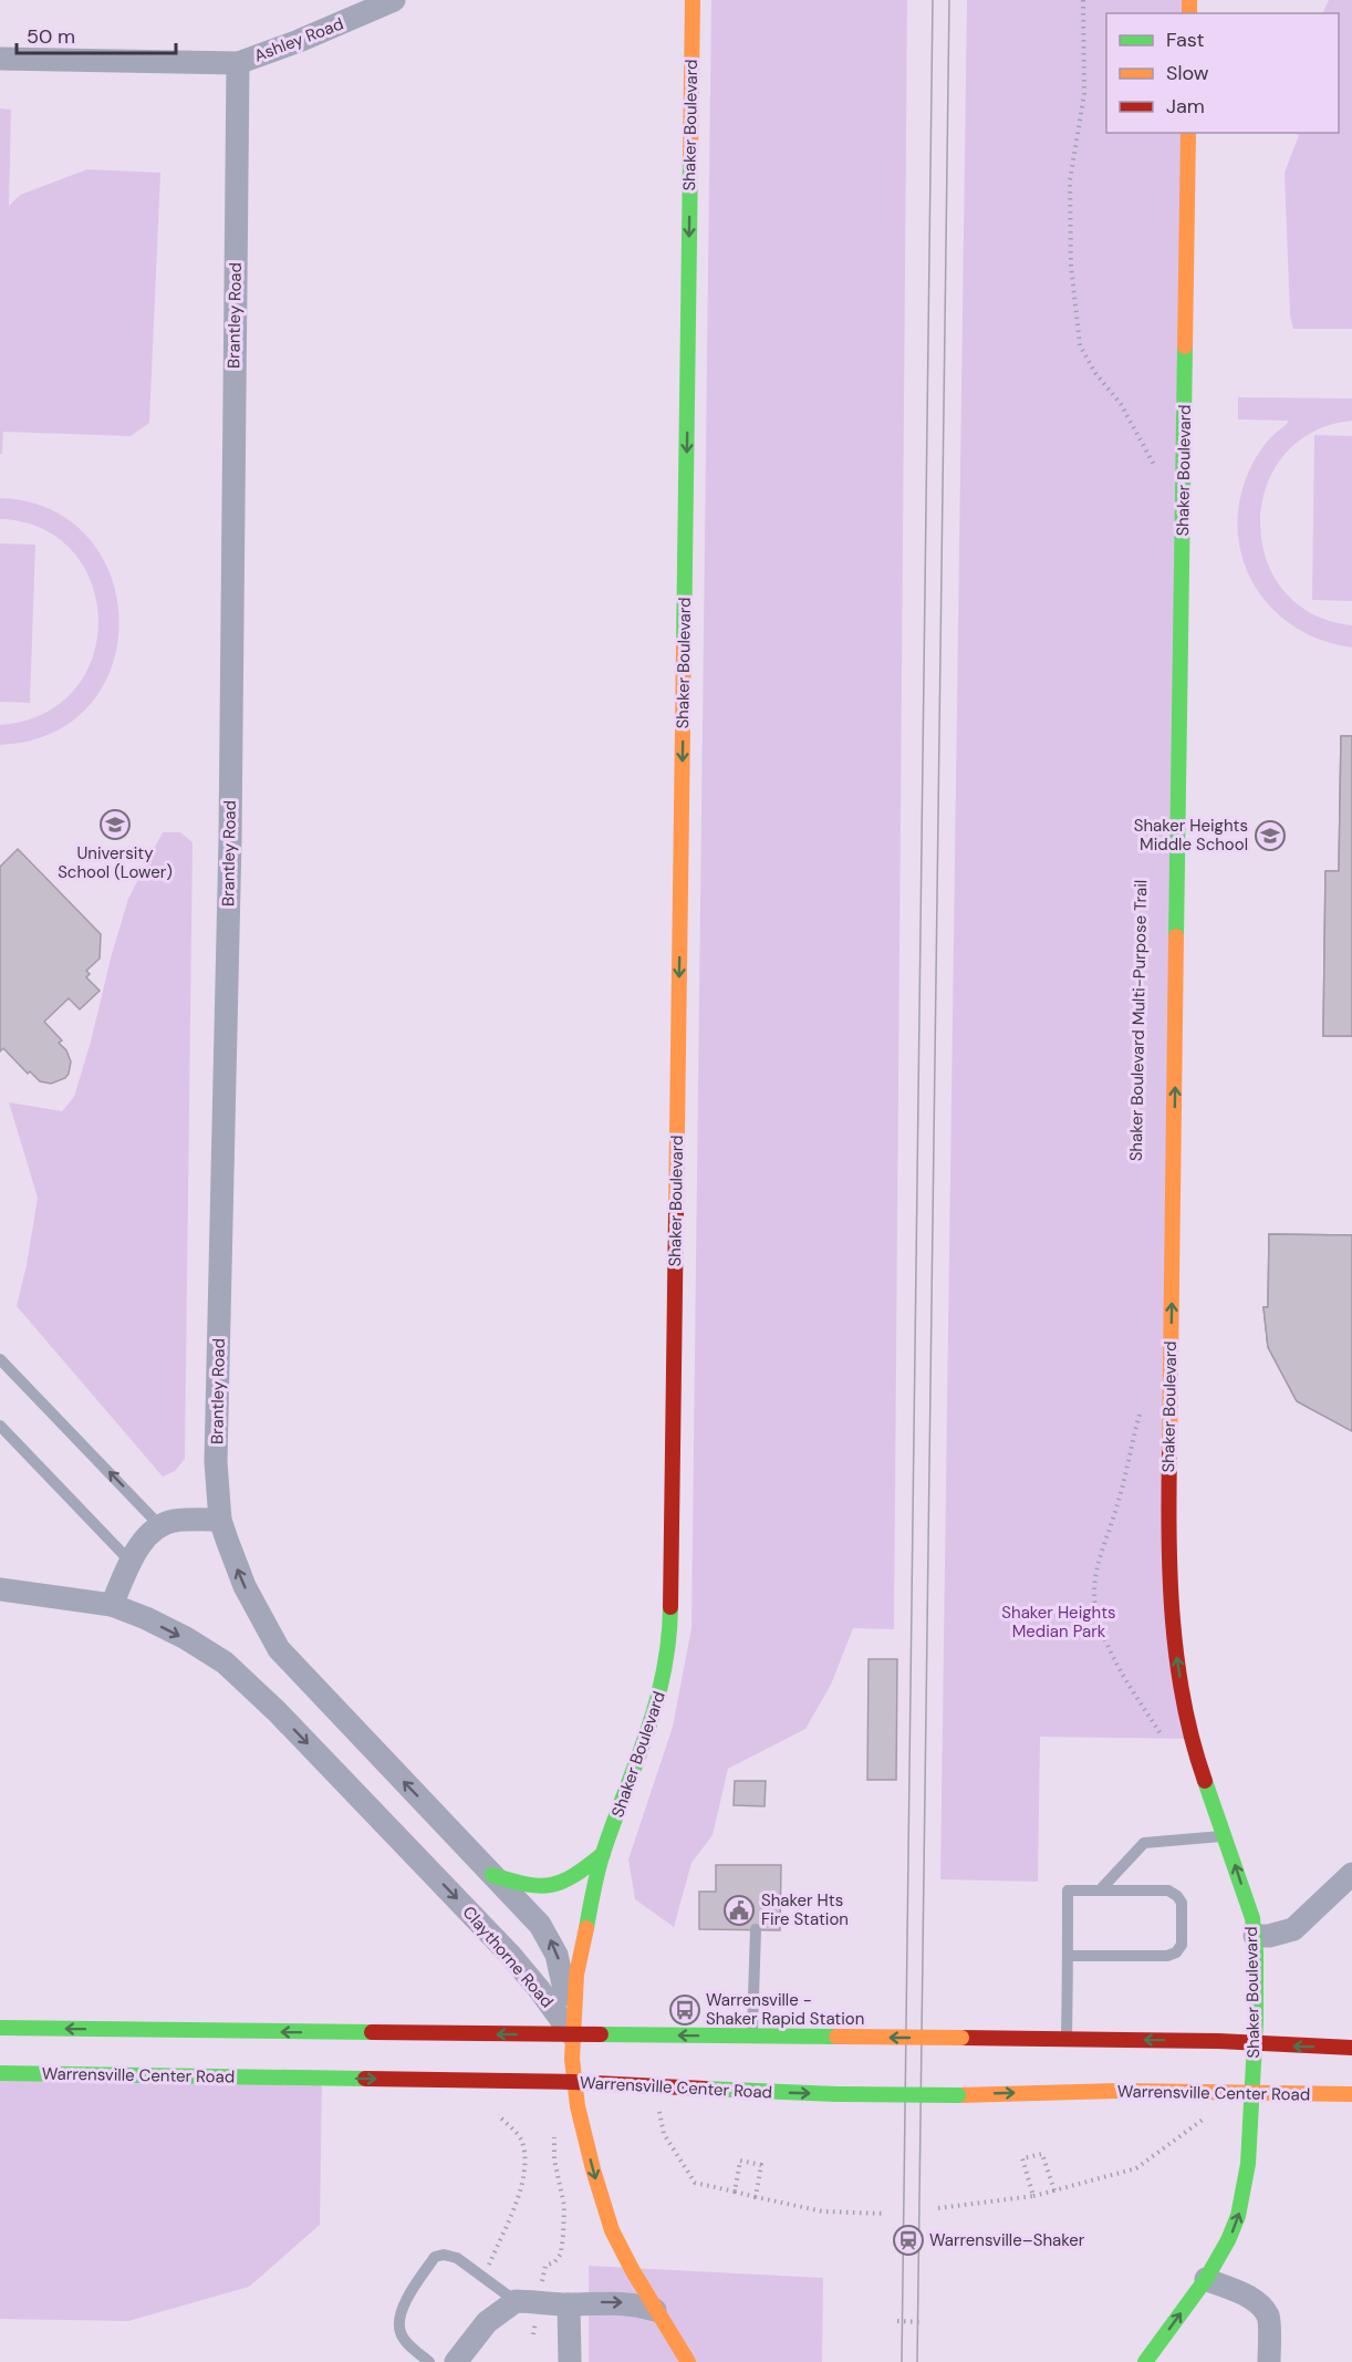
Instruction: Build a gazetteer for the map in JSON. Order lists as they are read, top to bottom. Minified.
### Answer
{"streets":{"main road":["Shaker Boulevard","Warrensville Center Road"],"street":["Ashley Road","Brantley Road","Claythorne Road"]},"crossings":[["Ashley Road","Brantley Road"],["Shaker Boulevard","Claythorne Road"],["Shaker Boulevard","Warrensville Center Road"],["Brantley Road","Claythorne Road"]],"parks":["Shaker Heights Median Park"],"places":{"school or university":["University School (Lower)","Shaker Heights Middle School"],"public building":["Shaker Hts Fire Station"],"bus stop":["Warrensville - Shaker Rapid Station"],"station":["Warrensville–Shaker"]},"legend":["Fast","Slow","Jam"],"scale_bar":"50 m"}
